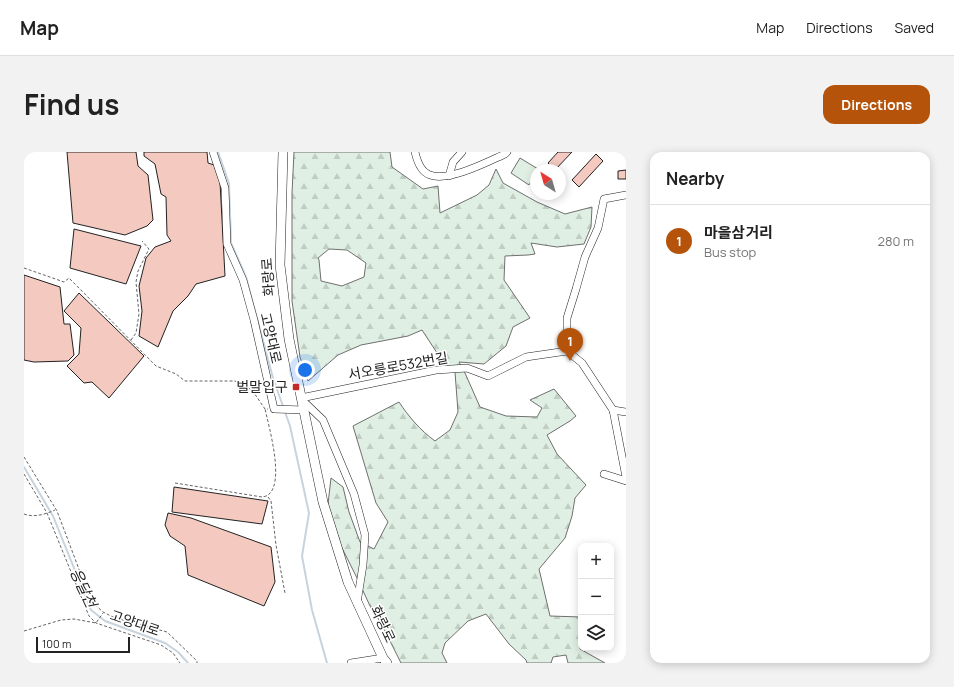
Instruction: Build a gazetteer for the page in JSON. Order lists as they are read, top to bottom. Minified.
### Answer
{"streets":{"main road":["화랑로"],"street":["고양대로","서오릉로532번길"]},"crossings":[["화랑로","서오릉로532번길"]],"water":["응달천"],"places":{"transit":["벌말입구"]},"scale_bar":"100 m","north":"top left","page":{"header":"Map","nav":["Map","Directions","Saved"],"title":"Find us","buttons":"Directions","heading":"Nearby","list":[{"mark":"1","name":"마을삼거리","note":"Bus stop","value":"280 m"}],"pins":"1","map_buttons":["+","−"],"scale":"100 m"}}
